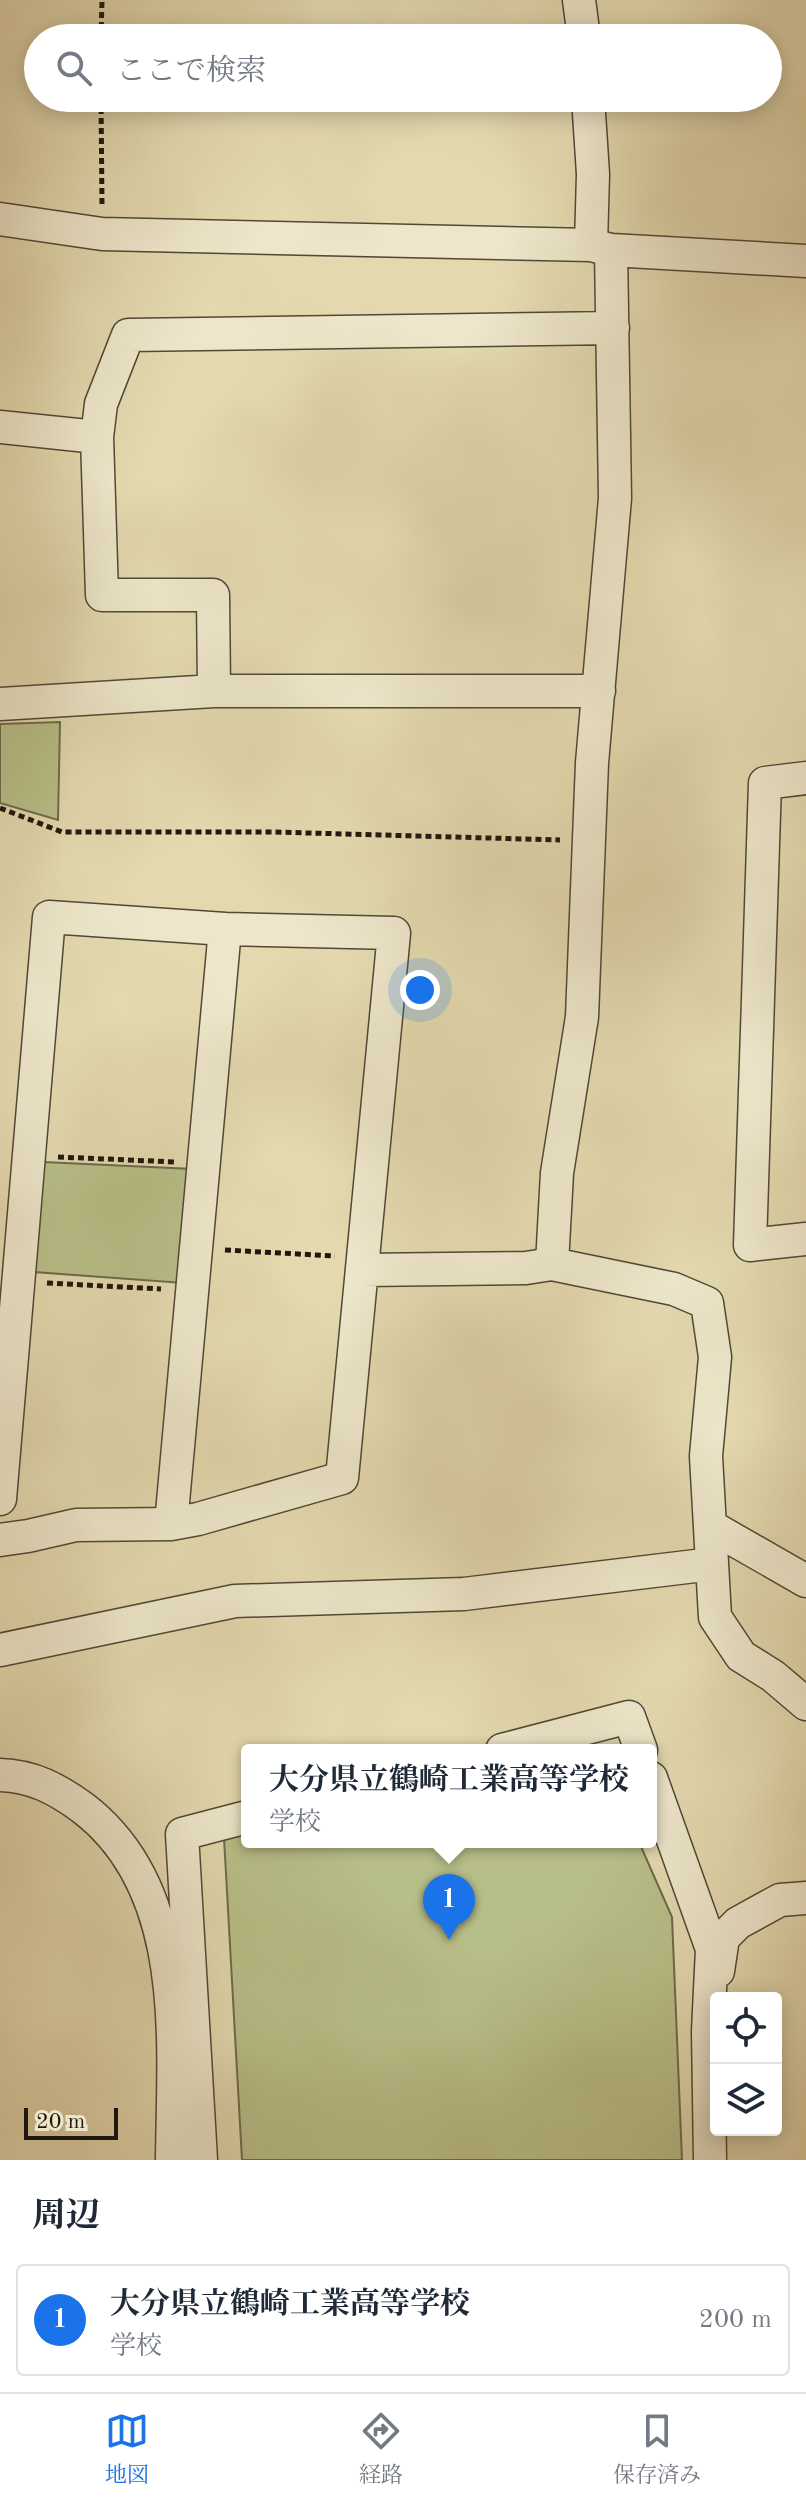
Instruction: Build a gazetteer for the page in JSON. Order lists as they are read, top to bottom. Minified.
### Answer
{"scale_bar":"20 m","page":{"search":"ここで検索","popup":["大分県立鶴崎工業高等学校","学校"],"pins":"1","scale":"20 m","heading":"周辺","list":[{"mark":"1","name":"大分県立鶴崎工業高等学校","note":"学校","value":"200 m"}],"nav":["地図","経路","保存済み"]}}
